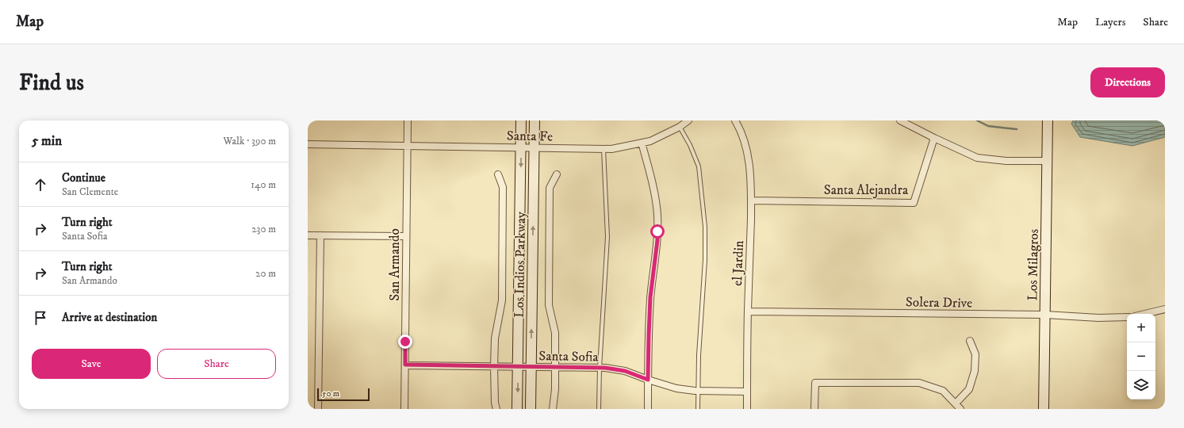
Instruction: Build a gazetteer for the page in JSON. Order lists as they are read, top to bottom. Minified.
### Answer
{"streets":{"street":["Santa Fe","Santa Alejandra","el Jardin","San Armando","Los Indios Parkway","Los Milagros","Solera Drive","Santa Sofia"]},"crossings":[["Santa Fe","San Armando"],["Santa Fe","Los Indios Parkway"],["Santa Alejandra","el Jardin"],["el Jardin","Solera Drive"],["el Jardin","Santa Sofia"],["San Armando","Santa Sofia"],["Los Indios Parkway","Santa Sofia"],["Los Milagros","Solera Drive"]],"scale_bar":"50 m","page":{"header":"Map","nav":["Map","Layers","Share"],"buttons":["Directions",["Save","Share"]],"title":"Find us","heading":["5 min","Walk · 390 m"],"list":[["Continue","San Clemente","140 m"],["Turn right","Santa Sofia","230 m"],["Turn right","San Armando","20 m"],"Arrive at destination"],"map_buttons":["+","−"],"scale":"50 m"}}
